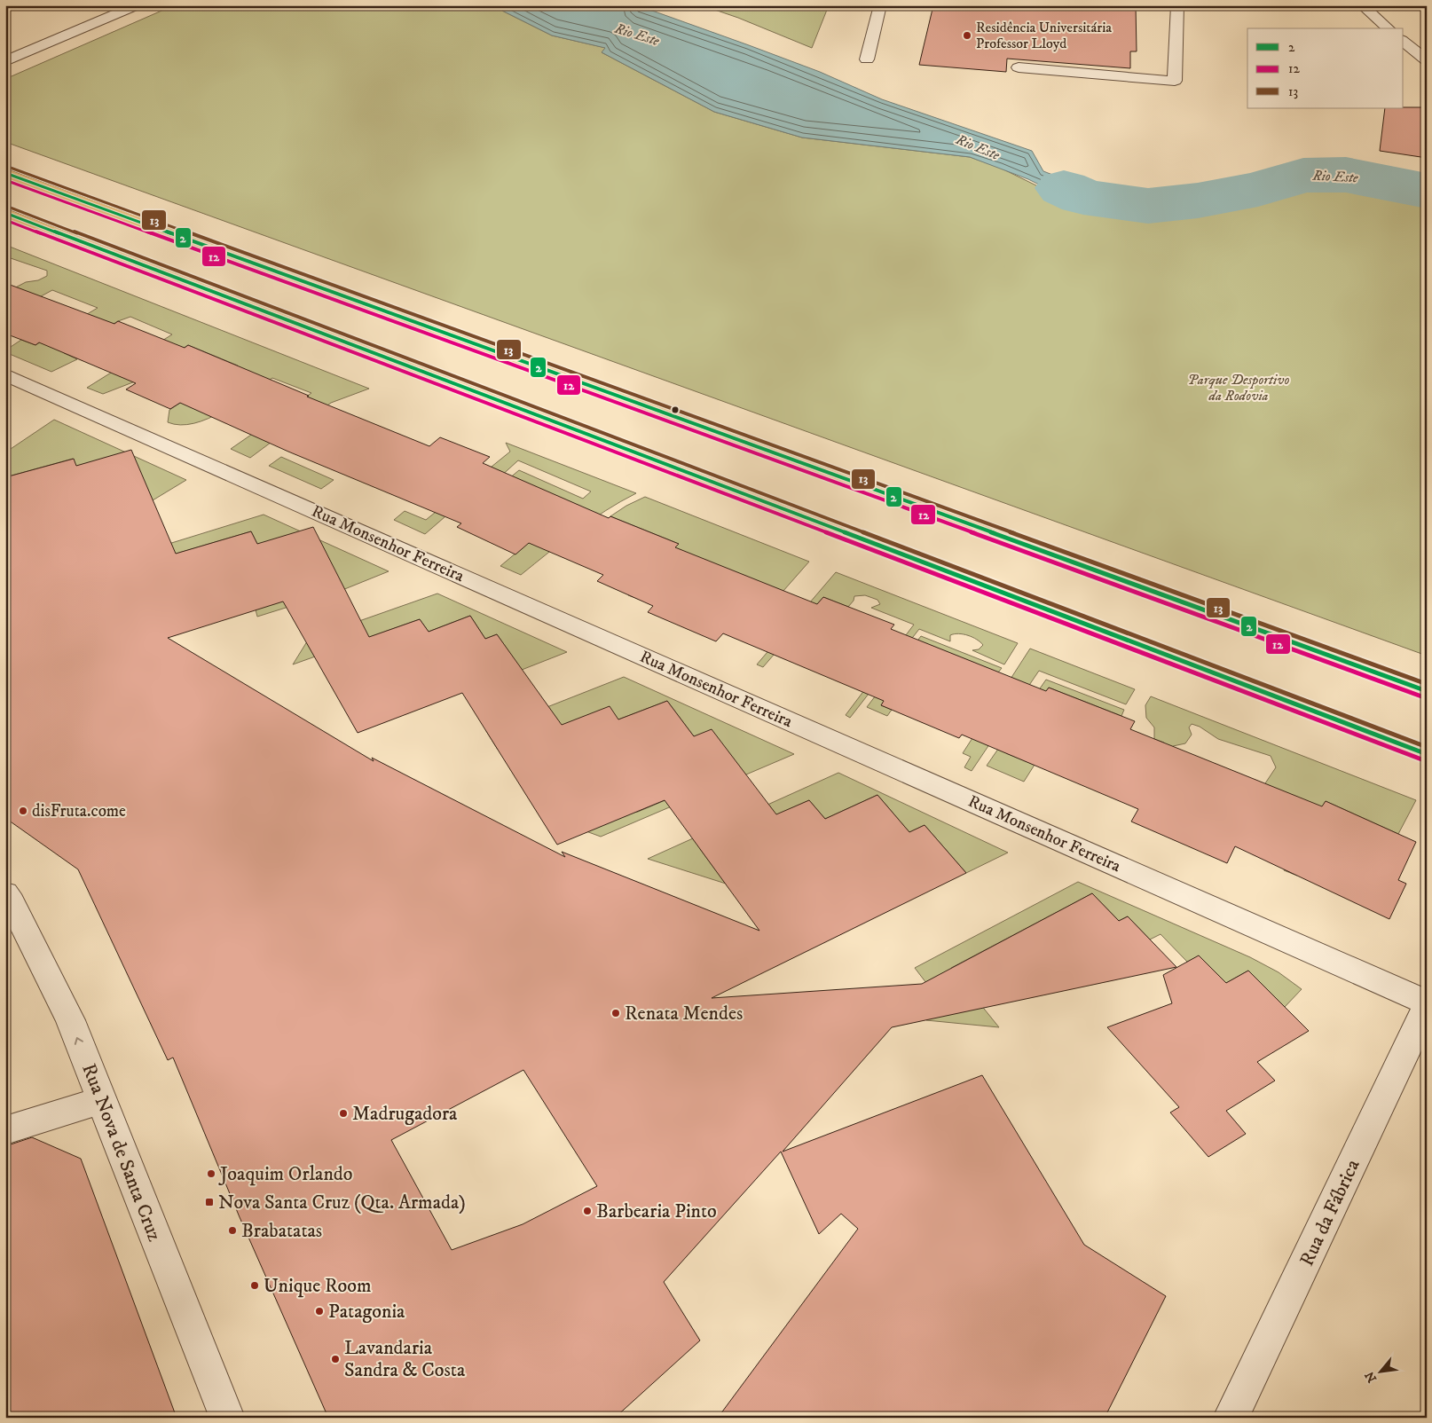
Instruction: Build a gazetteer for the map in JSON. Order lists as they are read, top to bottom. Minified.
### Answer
{"streets":{"street":["Rua Monsenhor Ferreira","Rua Nova de Santa Cruz","Rua da Fábrica"]},"one_way":["Rua Nova de Santa Cruz"],"water":["Rio Este"],"parks":["Parque Desportivo da Rodovia"],"places":{"other":["Residência Universitária Professor Lloyd","disFruta.come","Renata Mendes","Madrugadora","Joaquim Orlando","Barbearia Pinto","Brabatatas","Unique Room","Patagonia","Lavandaria Sandra & Costa"],"transit":["Nova Santa Cruz (Qta. Armada)"]},"lines":["transit line 13","transit line 2","transit line 12"],"legend":["2","12","13"],"north":"bottom left"}
